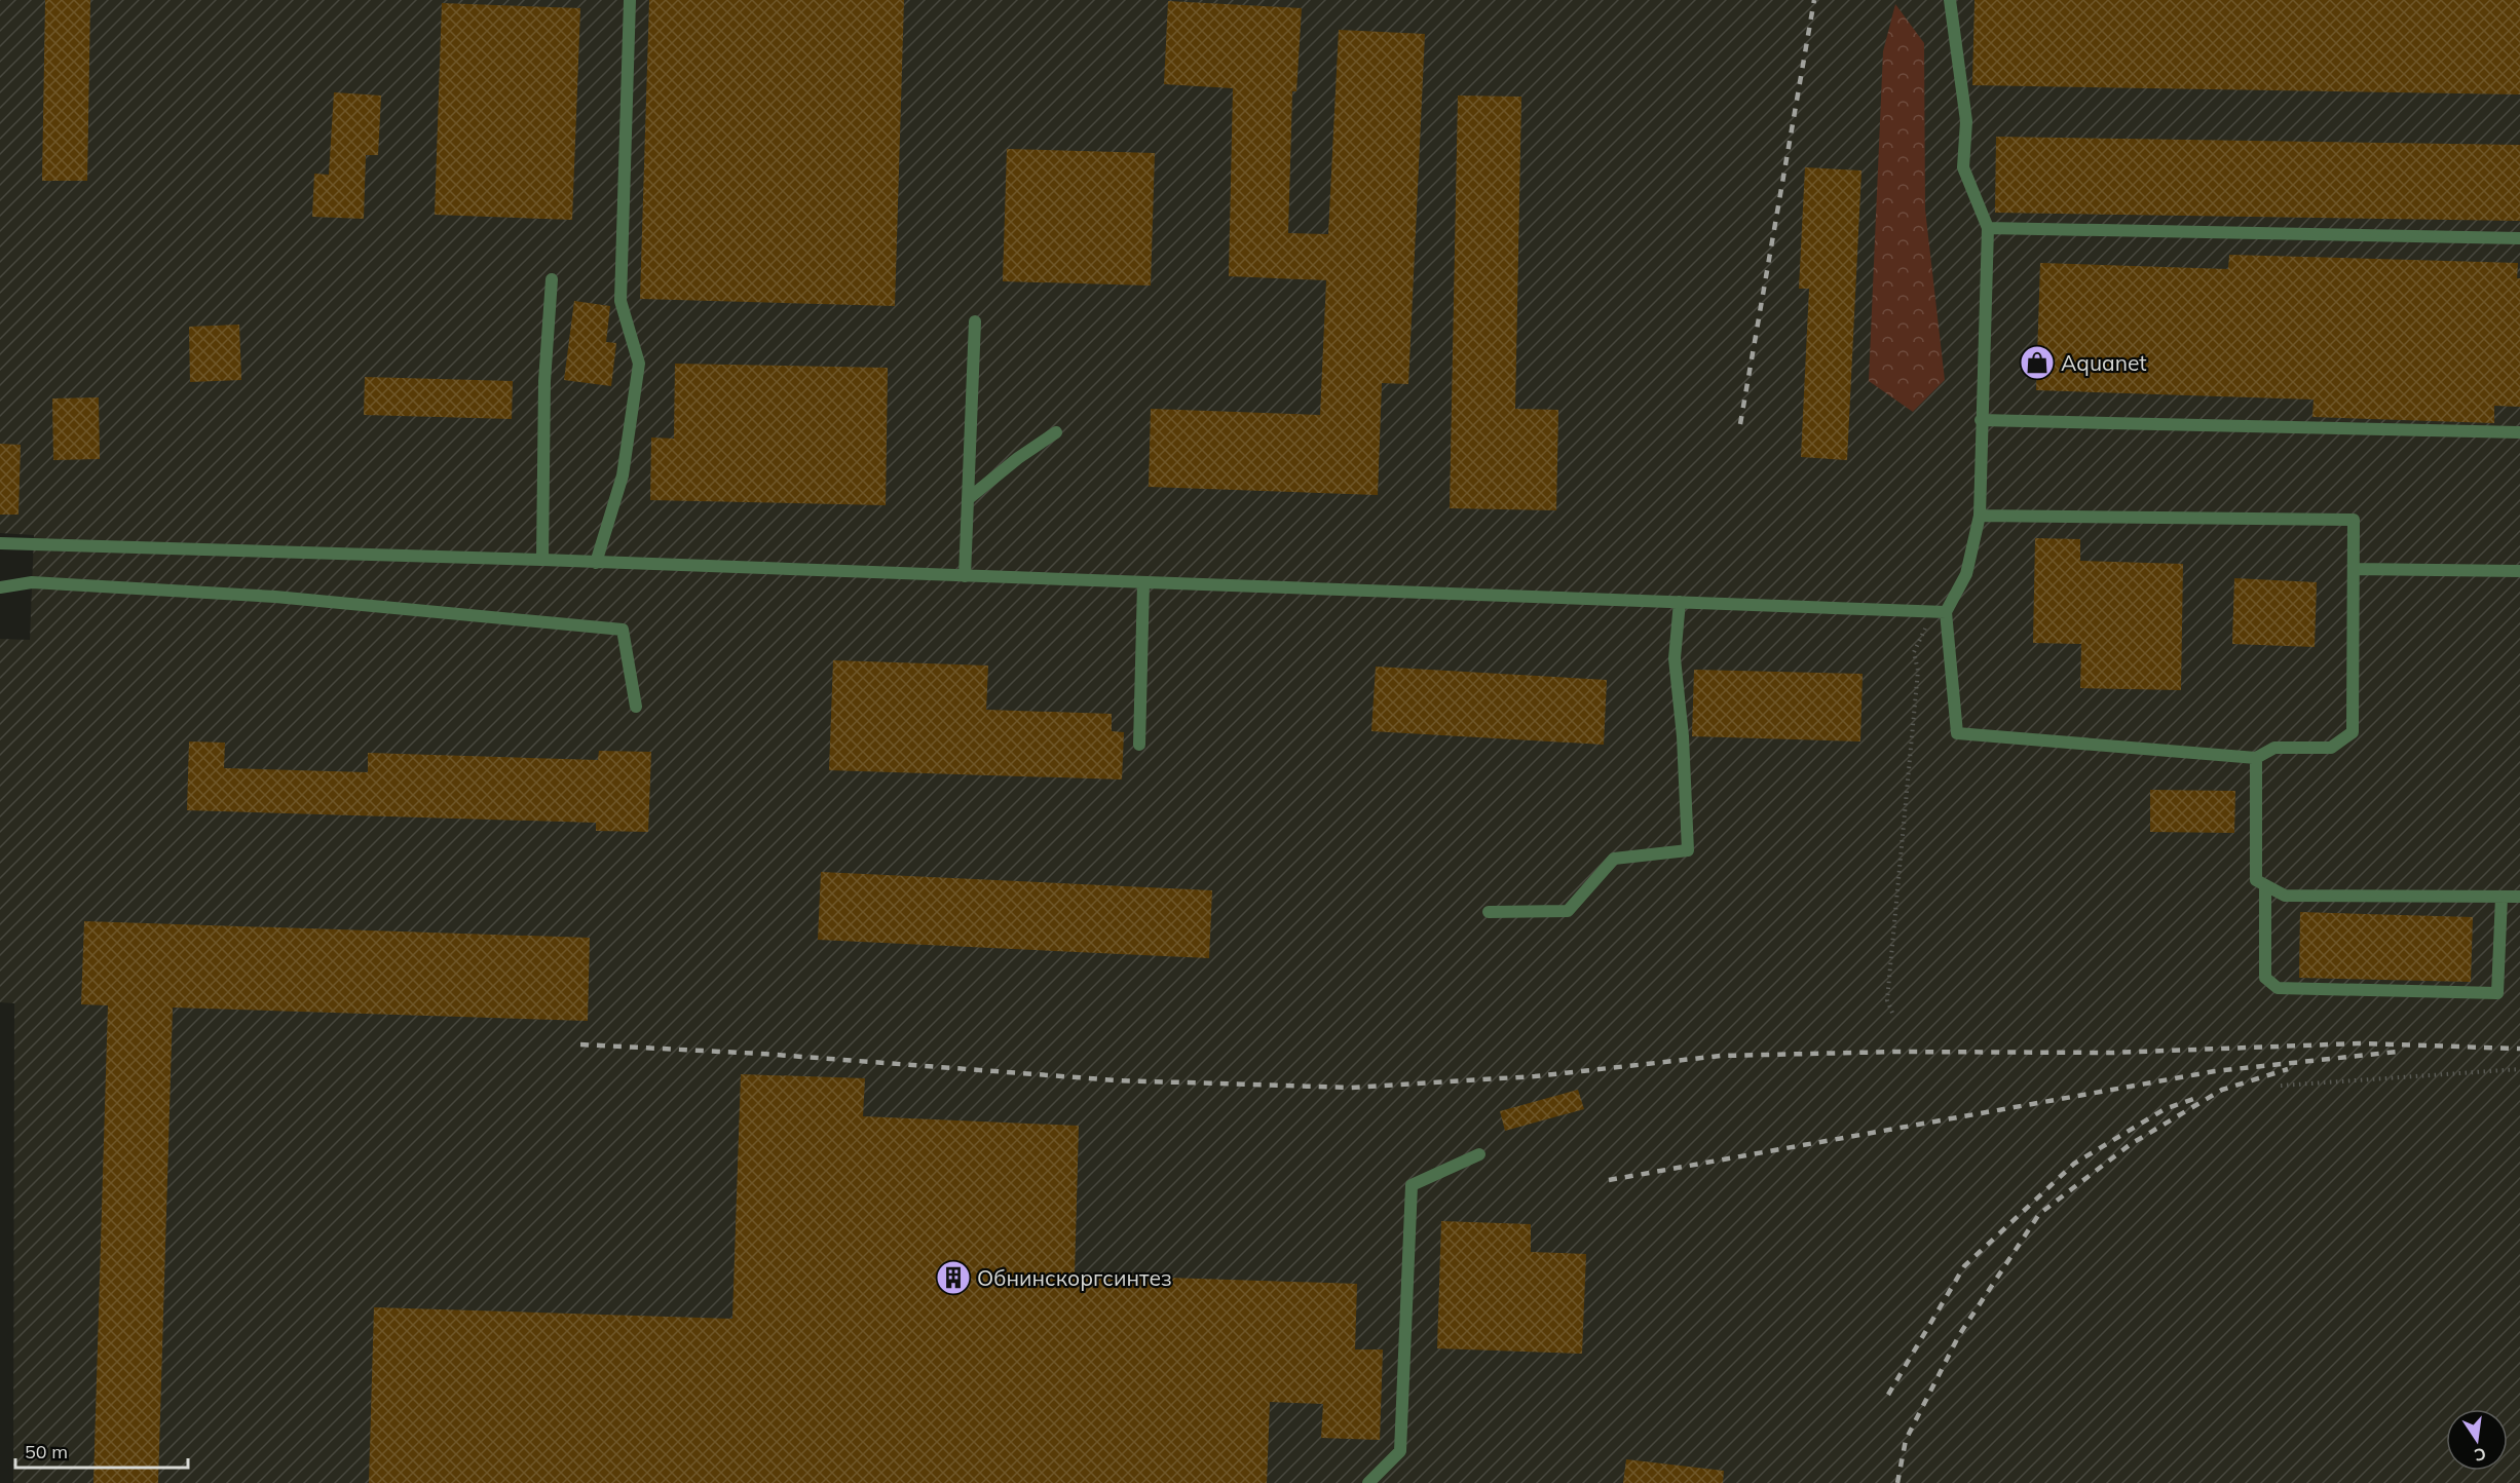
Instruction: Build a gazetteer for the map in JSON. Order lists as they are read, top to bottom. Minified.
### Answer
{"places":{"shop":["Aquanet"],"building":["Обнинскоргсинтез"]},"scale_bar":"50 m","north":"bottom"}
